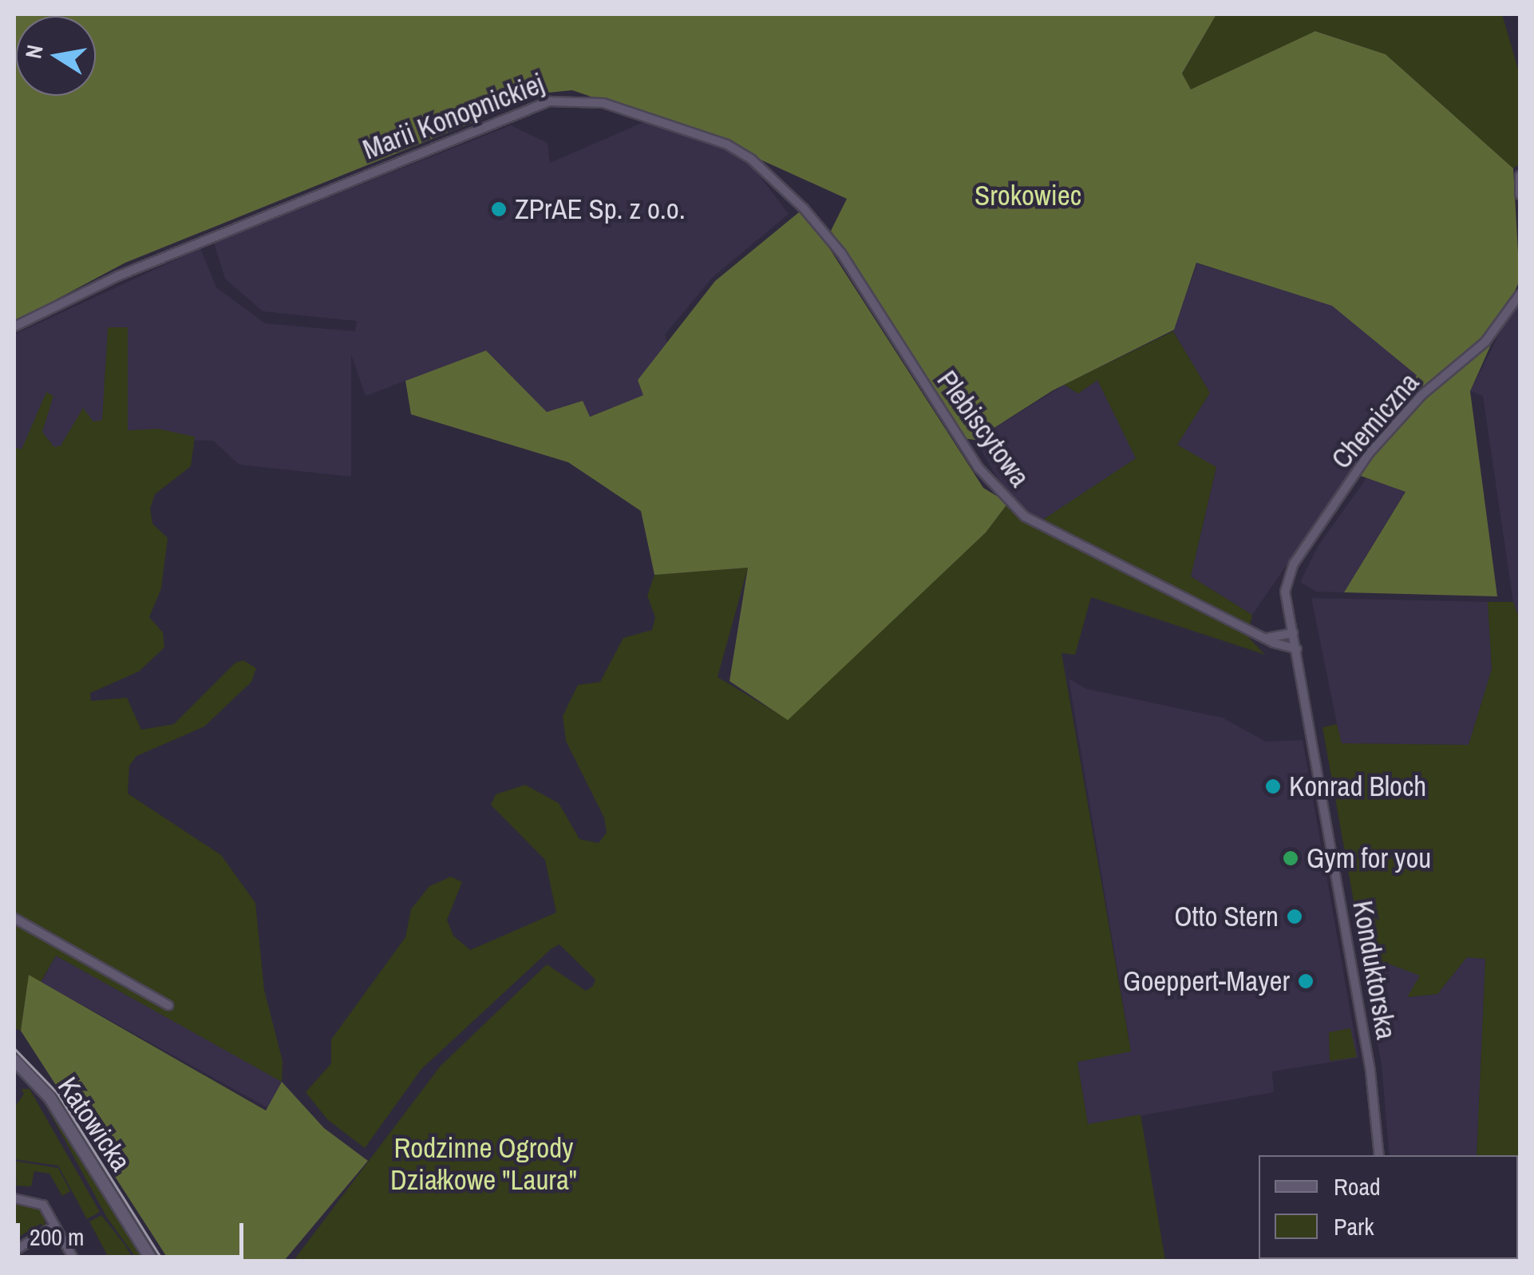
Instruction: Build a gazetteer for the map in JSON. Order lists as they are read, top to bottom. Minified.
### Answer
{"streets":{"main road":["Katowicka"],"street":["Marii Konopnickiej","Chemiczna","Plebiscytowa","Konduktorska"]},"crossings":[["Marii Konopnickiej","Plebiscytowa"],["Chemiczna","Konduktorska"]],"parks":["Srokowiec","Rodzinne Ogrody Działkowe \"Laura\""],"places":["ZPrAE Sp. z o.o.","Konrad Bloch","Gym for you","Otto Stern","Goeppert-Mayer"],"legend":["Road","Park"],"scale_bar":"200 m","north":"left"}
